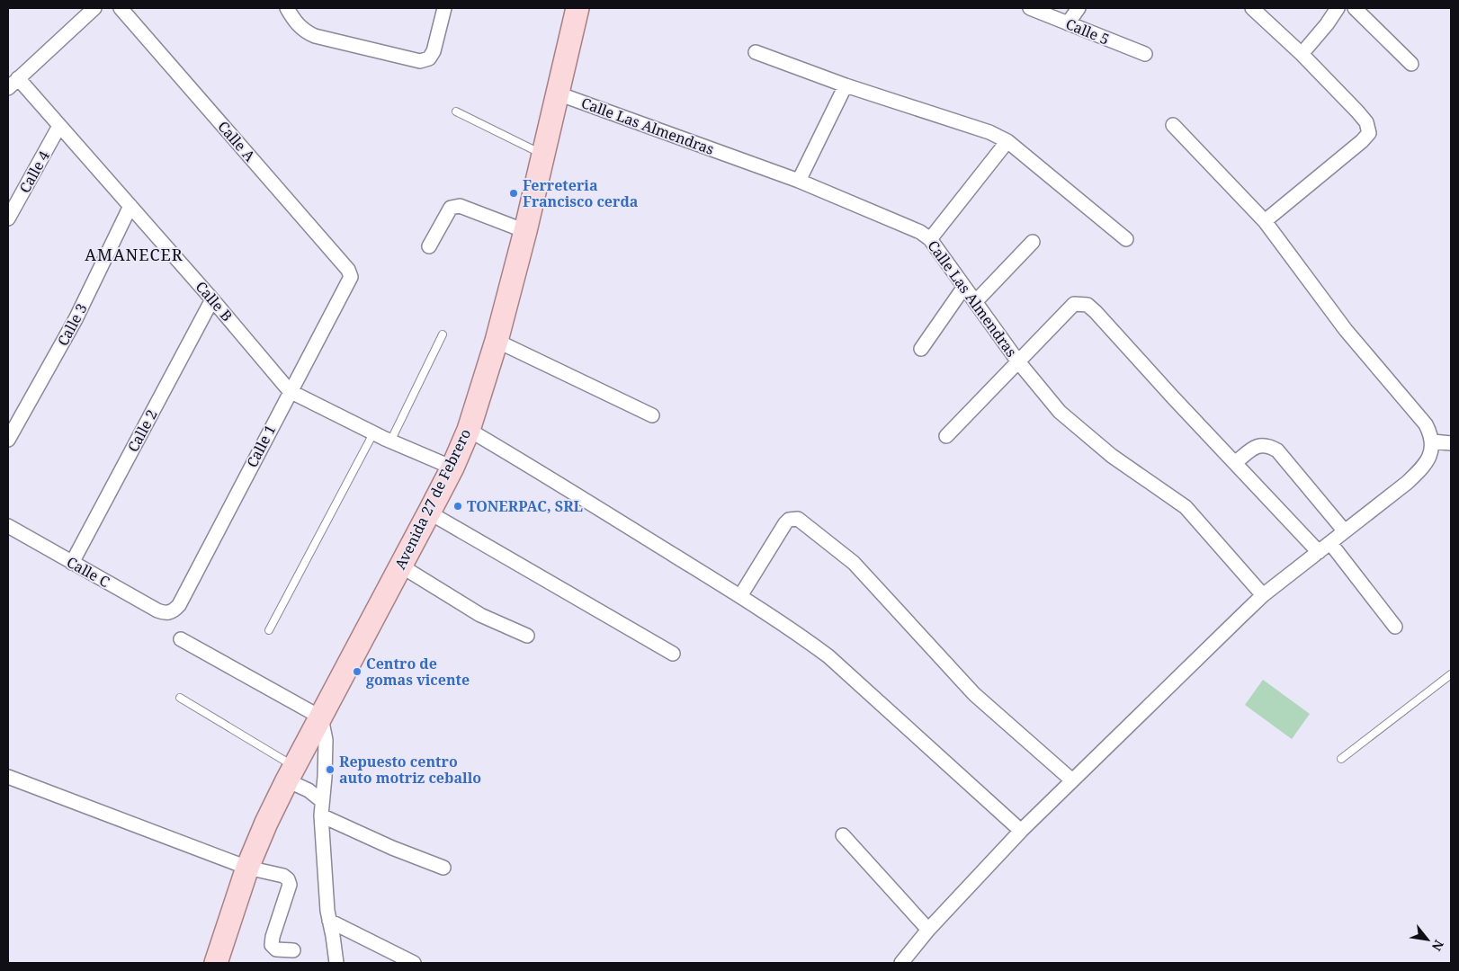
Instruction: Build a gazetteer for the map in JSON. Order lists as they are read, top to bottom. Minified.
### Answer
{"streets":{"main road":["Avenida 27 de Febrero"],"street":["Calle 5","Calle Las Almendras","Calle A","Calle 4","Calle B","Calle 3","Calle 2","Calle 1","Calle C"]},"crossings":[["Calle Las Almendras","Avenida 27 de Febrero"],["Calle A","Calle 1"],["Calle 4","Calle B"],["Calle B","Calle 3"],["Calle B","Calle 2"],["Calle B","Calle 1"],["Calle B","Avenida 27 de Febrero"],["Calle 2","Calle C"],["Calle 1","Calle C"]],"districts":["AMANECER"],"places":["Ferreteria Francisco cerda","TONERPAC, SRL","Centro de gomas vicente","Repuesto centro auto motriz ceballo"],"north":"bottom right"}
